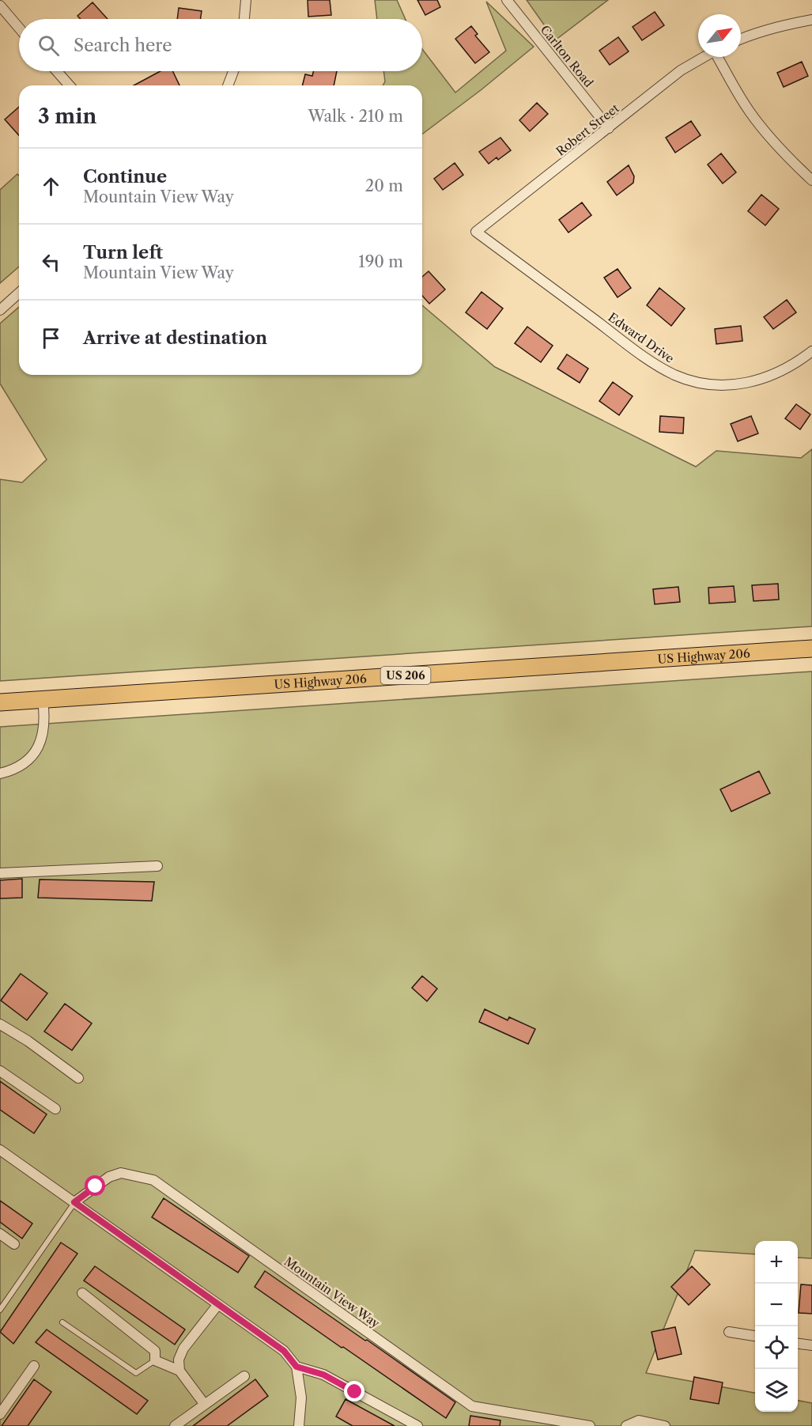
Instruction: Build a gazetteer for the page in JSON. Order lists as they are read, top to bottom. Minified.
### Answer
{"streets":{"highway":["US Highway 206","US 206"],"street":["Carlton Road","Robert Street","Edward Drive","Mountain View Way"]},"crossings":[["Carlton Road","Robert Street"],["Robert Street","Edward Drive"]],"north":"top right","page":{"search":"Search here","heading":["3 min","Walk · 210 m"],"list":[["Continue","Mountain View Way","20 m"],["Turn left","Mountain View Way","190 m"],"Arrive at destination"],"map_buttons":["+","−"]}}
